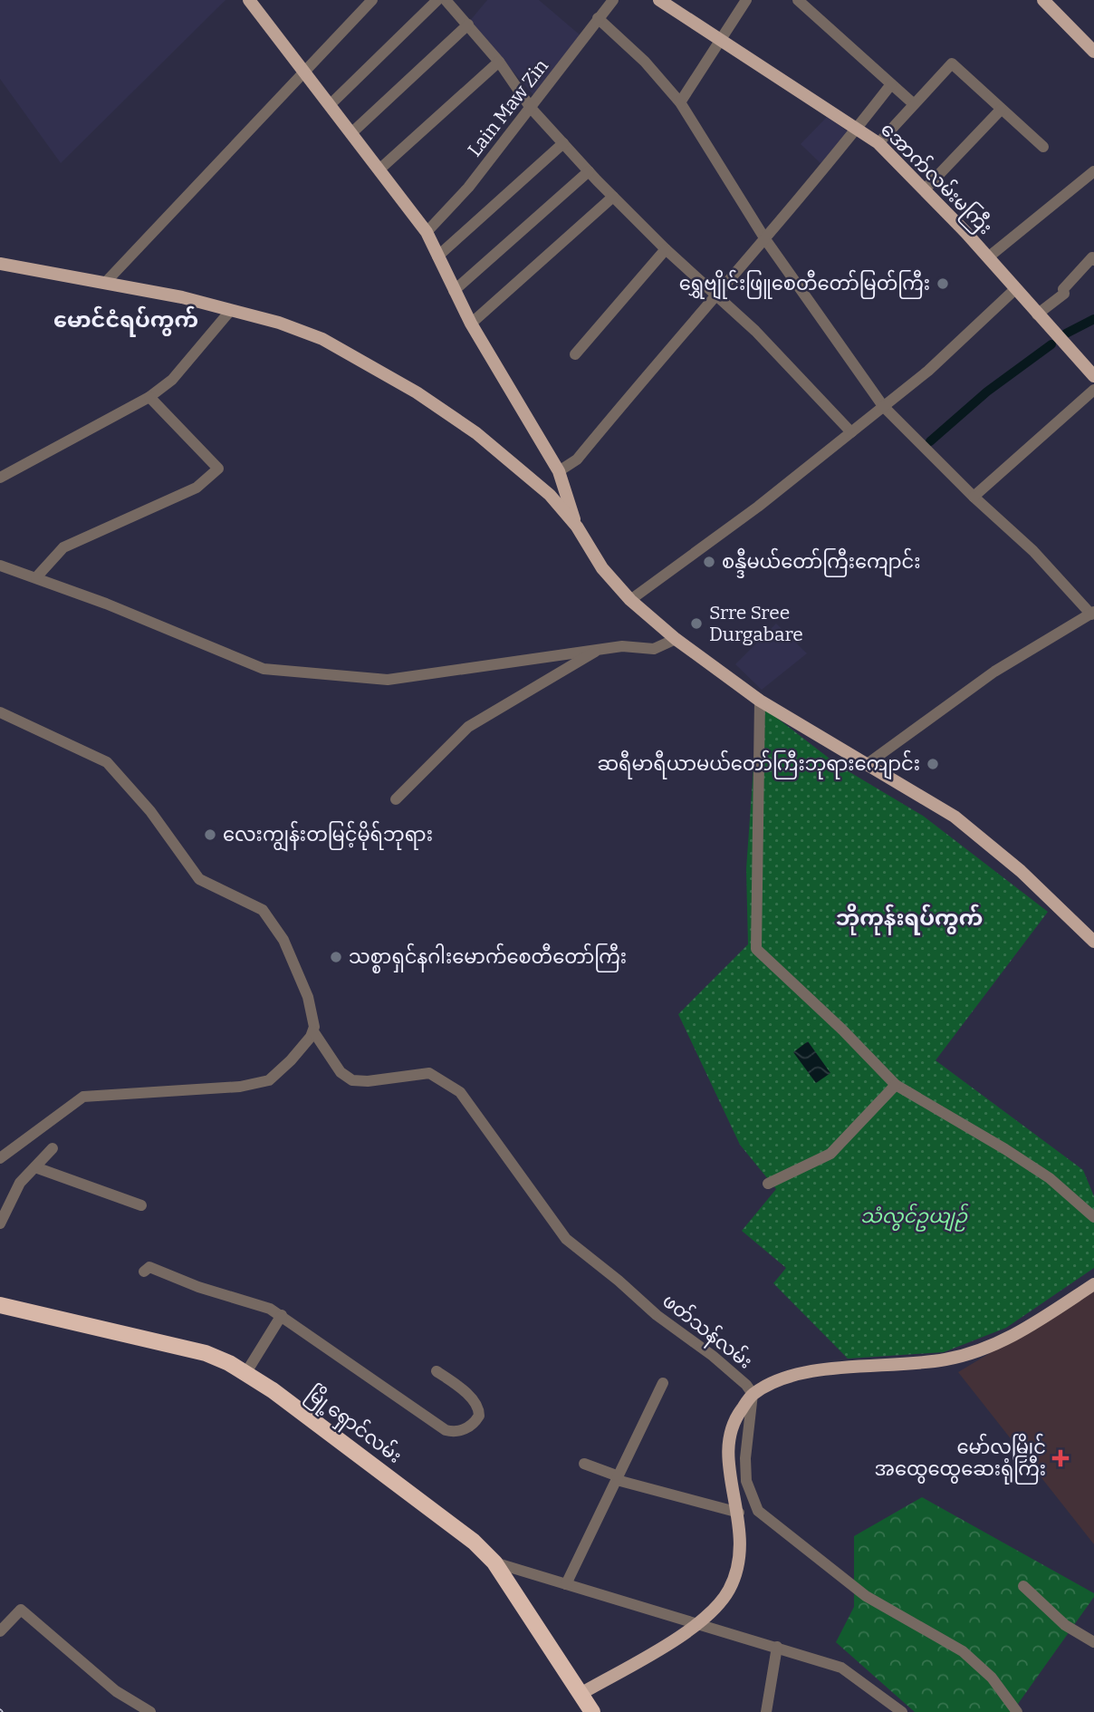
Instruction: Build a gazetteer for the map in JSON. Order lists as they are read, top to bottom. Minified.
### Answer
{"streets":{"highway":["မြို့ရှောင်လမ်း"],"main road":["အောက်လမ်းမကြီး"],"street":["Lain Maw Zin","ဖတ်သန်လမ်း"]},"districts":["မောင်ငံရပ်ကွက်","ဘိုကုန်းရပ်ကွက်"],"parks":["သံလွင်ဥယျဉ်"],"places":{"other":["ရွှေဗျိုင်းဖြူစေတီတော်မြတ်ကြီး","စန္ဒီမယ်တော်ကြီးကျောင်း","Srre Sree Durgabare","ဆရီမာရီယာမယ်တော်ကြီးဘုရားကျောင်း","လေးကျွန်းတမြင့်မိုရ်ဘုရား","သစ္စာရှင်နဂါးမောက်စေတီတော်ကြီး"],"health":["မော်လမြိုင် အထွေထွေဆေးရုံကြီး"]}}
